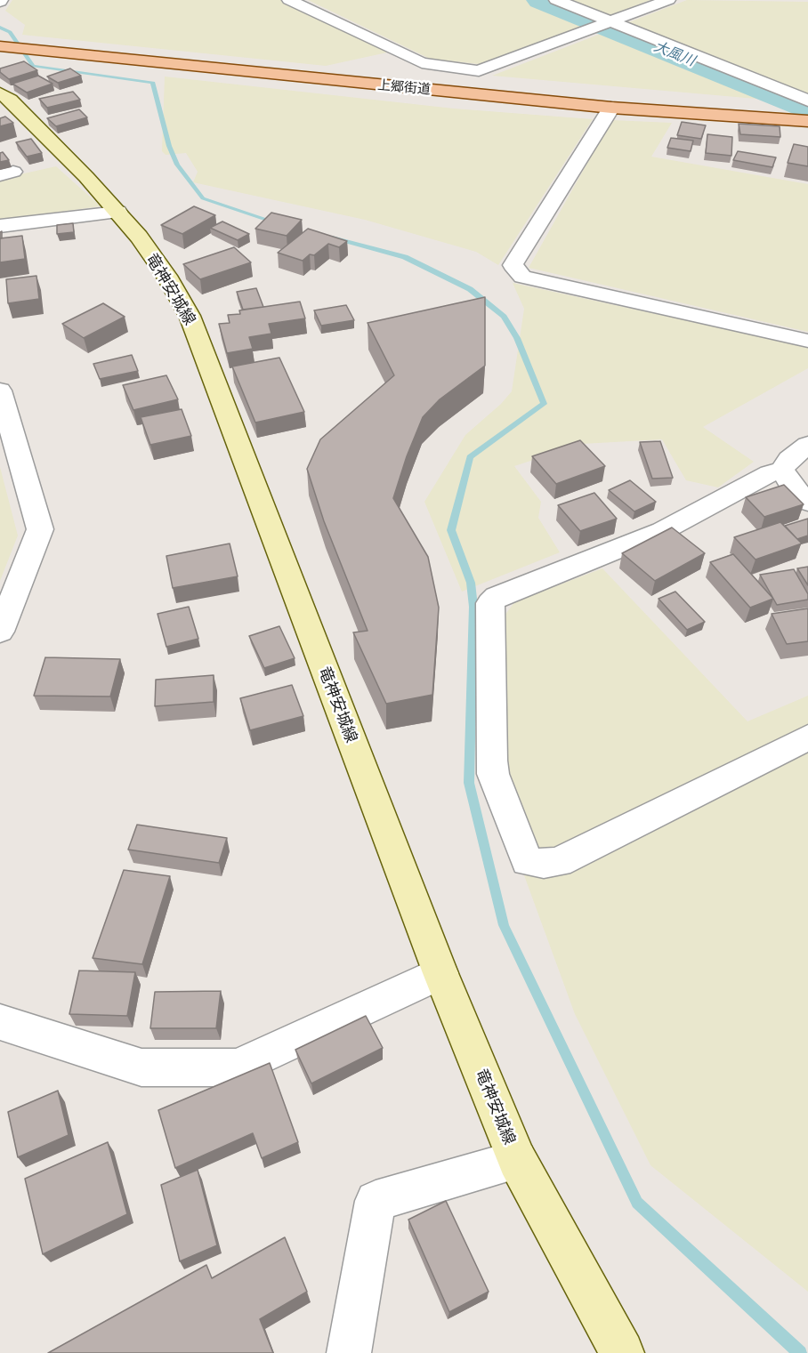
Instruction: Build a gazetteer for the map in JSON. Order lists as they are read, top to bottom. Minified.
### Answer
{"streets":{"main road":["上郷街道"],"street":["竜神安城線"]},"water":["大風川"]}
